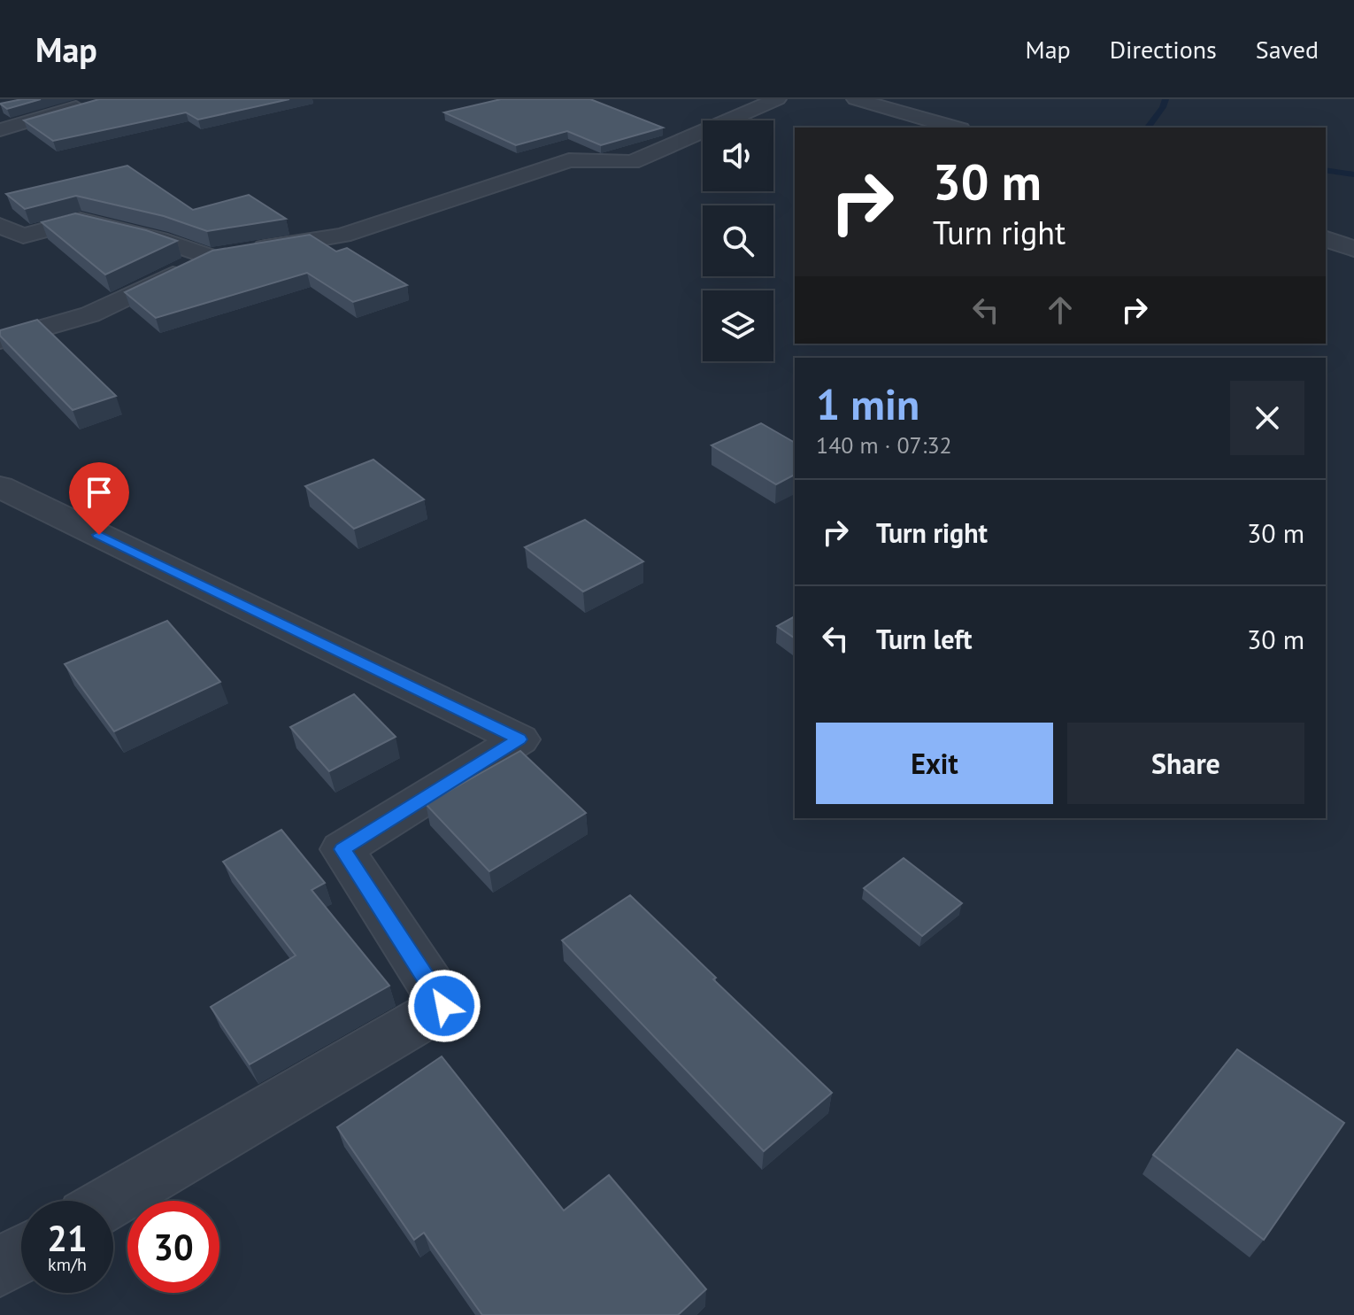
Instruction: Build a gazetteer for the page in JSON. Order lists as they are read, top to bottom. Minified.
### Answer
{"page":{"header":"Map","nav":["Map","Directions","Saved"],"turn":["30 m","Turn right"],"heading":["1 min","140 m · 07:32"],"list":[{"name":"Turn right","value":"30 m"},{"name":"Turn left","value":"30 m"}],"buttons":["Exit","Share"],"speed":"21 km/h","limit":"30"}}
